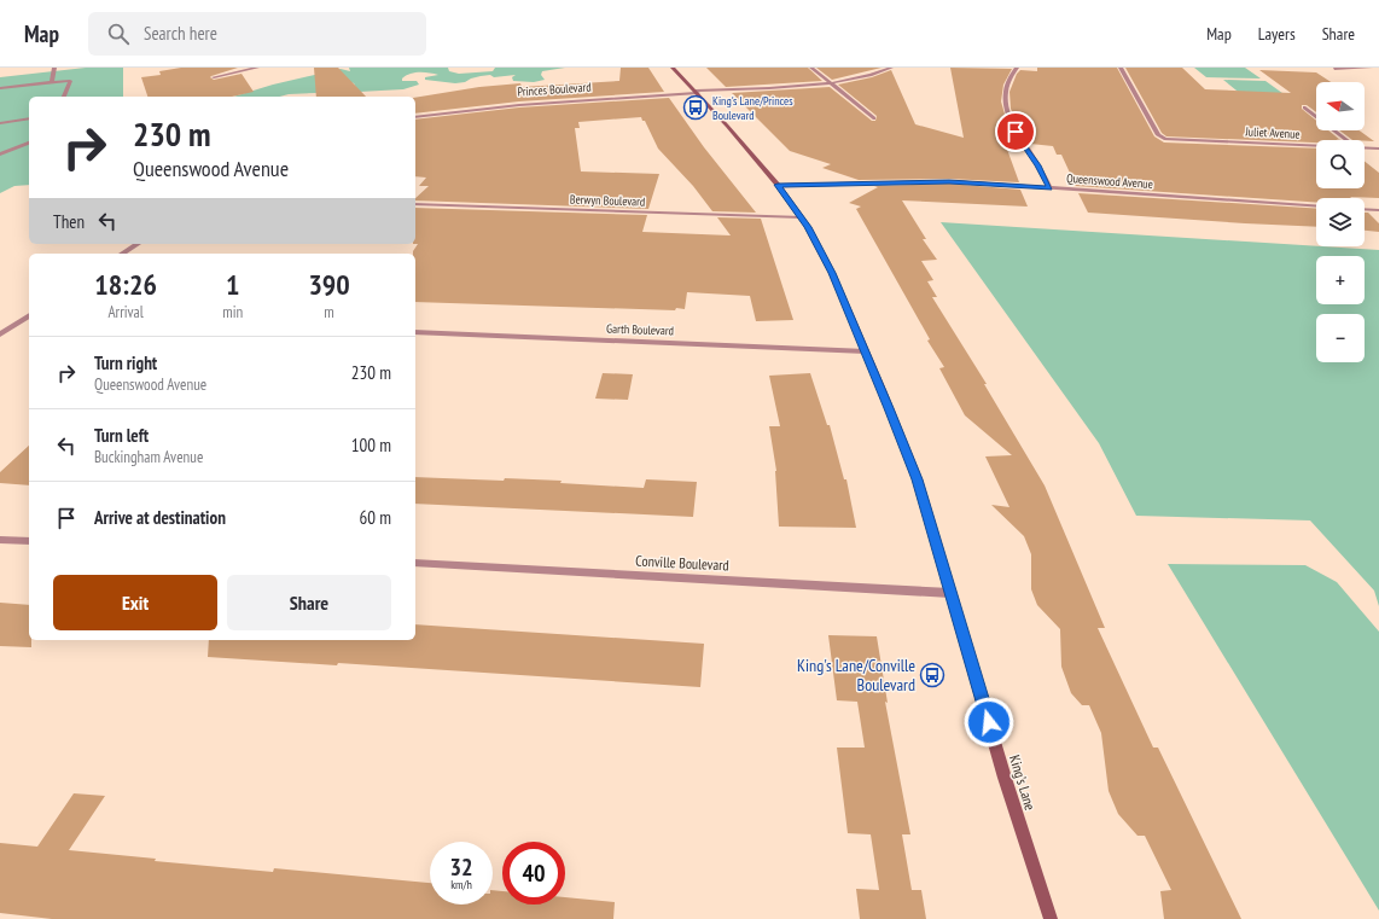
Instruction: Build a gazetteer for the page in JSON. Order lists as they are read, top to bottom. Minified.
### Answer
{"streets":{"street":["Princes Boulevard","Juliet Avenue","Queenswood Avenue","Berwyn Boulevard","Garth Boulevard","Conville Boulevard","King's Lane"]},"crossings":[["Princes Boulevard","King's Lane"],["Queenswood Avenue","King's Lane"],["Berwyn Boulevard","King's Lane"],["Garth Boulevard","King's Lane"],["Conville Boulevard","King's Lane"]],"places":{"bus stop":["King's Lane/Princes Boulevard","King's Lane/Conville Boulevard"]},"north":"left","page":{"header":"Map","search":"Search here","nav":["Map","Layers","Share"],"map_buttons":["+","−"],"turn":["230 m","Queenswood Avenue"],"then":"Then","eta":["18:26","Arrival","1","min","390","m"],"list":[{"name":"Turn right","note":"Queenswood Avenue","value":"230 m"},{"name":"Turn left","note":"Buckingham Avenue","value":"100 m"},{"name":"Arrive at destination","value":"60 m"}],"buttons":["Exit","Share"],"speed":"32 km/h","limit":"40"}}
